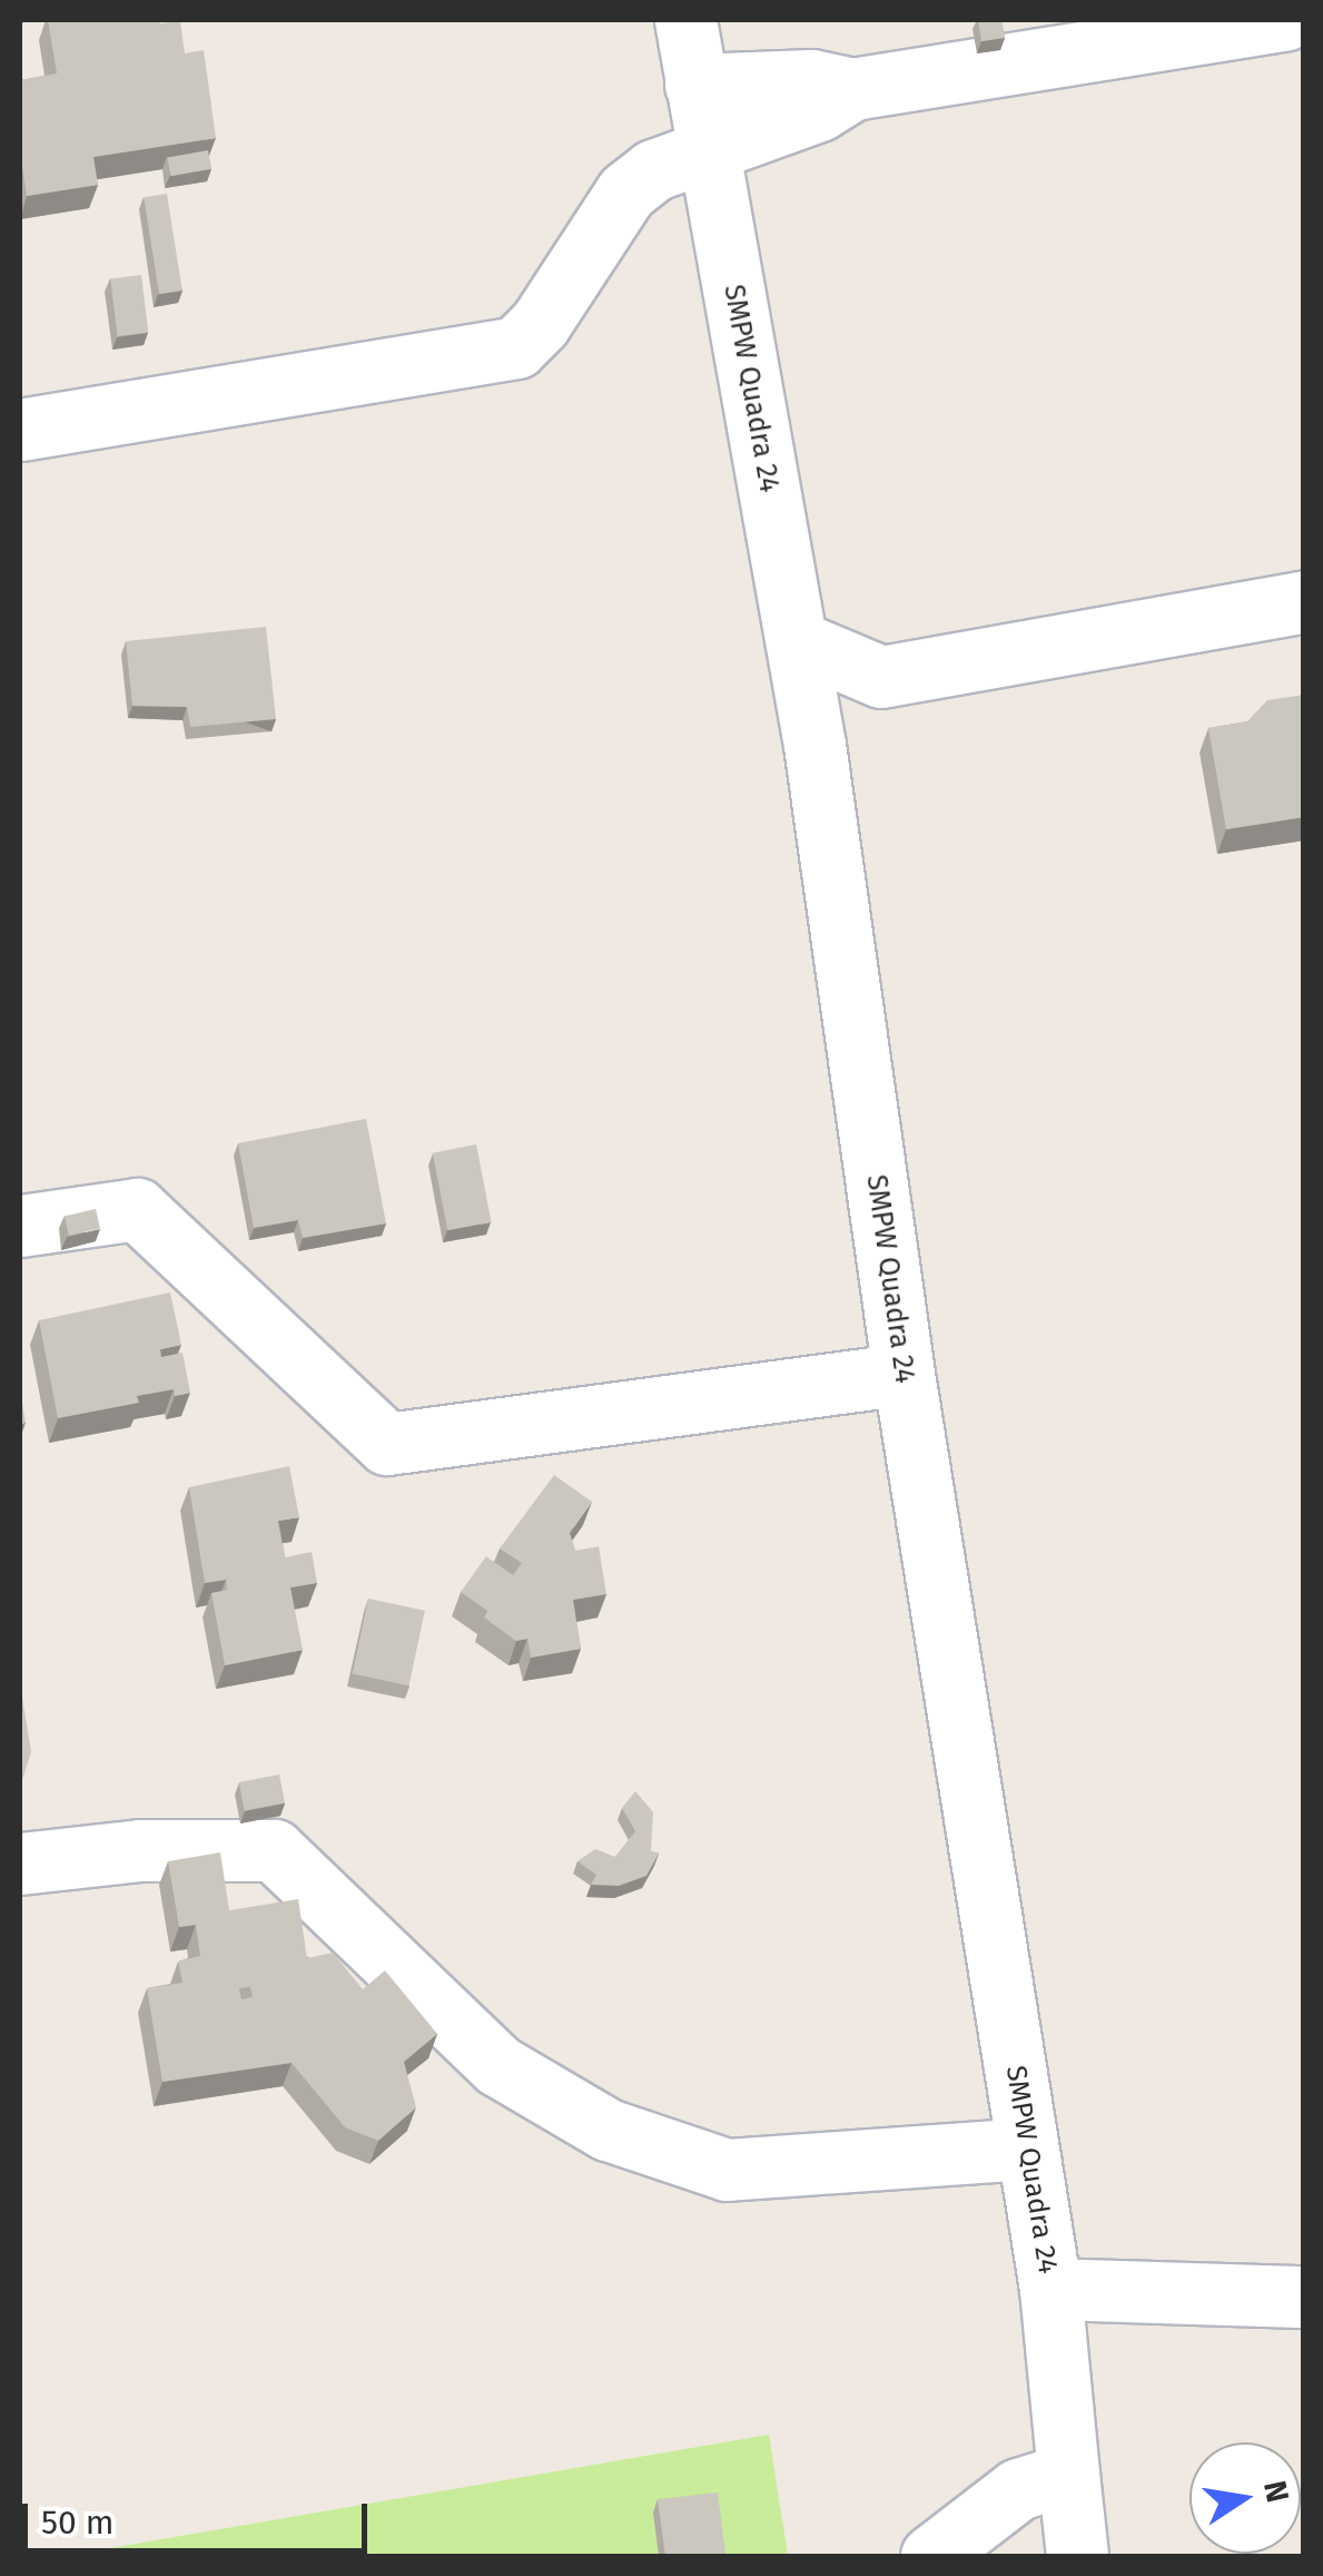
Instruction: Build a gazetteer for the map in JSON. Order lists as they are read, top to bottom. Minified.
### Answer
{"streets":{"street":["SMPW Quadra 24"]},"scale_bar":"50 m","north":"right"}
